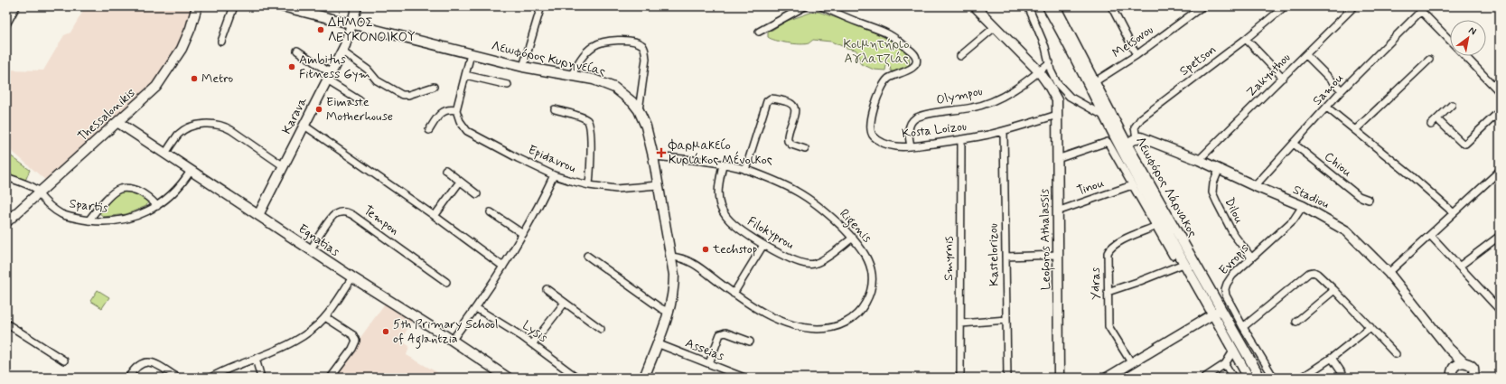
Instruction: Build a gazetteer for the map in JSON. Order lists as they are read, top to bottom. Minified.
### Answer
{"streets":{"main road":["Λεωφόρος Κυρηνείας","Thessalonikis","Karava","Λεωφόρος Λάρνακος","Stadiou","Leoforos Athalassis","Egnatias"],"street":["Metsovou","Spetson","Zakynthou","Samou","Olympou","Kosta Loizou","Epidavrou","Chiou","Tinou","Spartis","Dilou","Tempon","Rigenis","Filokyprou","Kastelorizou","Smyrnis","Evropis","Ydras","Lysis","Asseias"]},"crossings":[["Metsovou","Λεωφόρος Λάρνακος"],["Λεωφόρος Κυρηνείας","Karava"],["Λεωφόρος Κυρηνείας","Epidavrou"],["Λεωφόρος Κυρηνείας","Rigenis"],["Λεωφόρος Κυρηνείας","Asseias"],["Spetson","Stadiou"],["Zakynthou","Stadiou"],["Samou","Chiou"],["Samou","Stadiou"],["Olympou","Kosta Loizou"],["Thessalonikis","Spartis"],["Thessalonikis","Egnatias"],["Karava","Egnatias"],["Kosta Loizou","Leoforos Athalassis"],["Kosta Loizou","Kastelorizou"],["Kosta Loizou","Smyrnis"],["Tinou","Leoforos Athalassis"],["Stadiou","Dilou"],["Stadiou","Evropis"],["Spartis","Egnatias"],["Dilou","Evropis"],["Tempon","Egnatias"],["Rigenis","Filokyprou"]],"parks":["Κοιμητήριο Αγλατζιάς"],"places":{"other":["ΔΗΜΟΣ ΛΕΥΚΟΝΟΙΚΟΥ","Ambitus Fitness Gym","Metro","Eimaste Motherhouse","techstop","5th Primary School of Aglantzia"],"health":["Φαρμακείο Κυριάκος Μένοικος"]},"north":"top right"}
